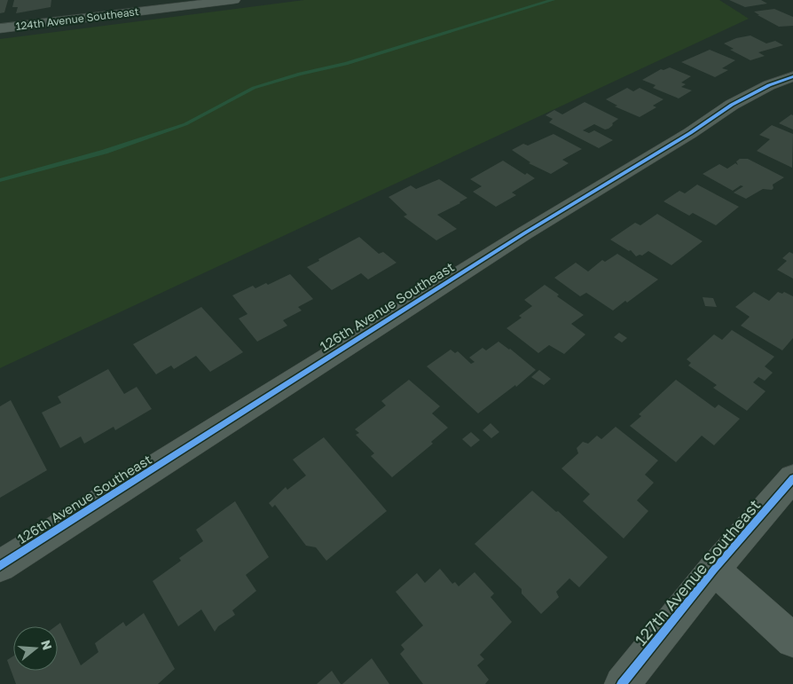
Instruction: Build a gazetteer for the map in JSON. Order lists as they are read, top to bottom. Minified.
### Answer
{"streets":{"street":["124th Avenue Southeast","126th Avenue Southeast","127th Avenue Southeast"]},"north":"right"}
